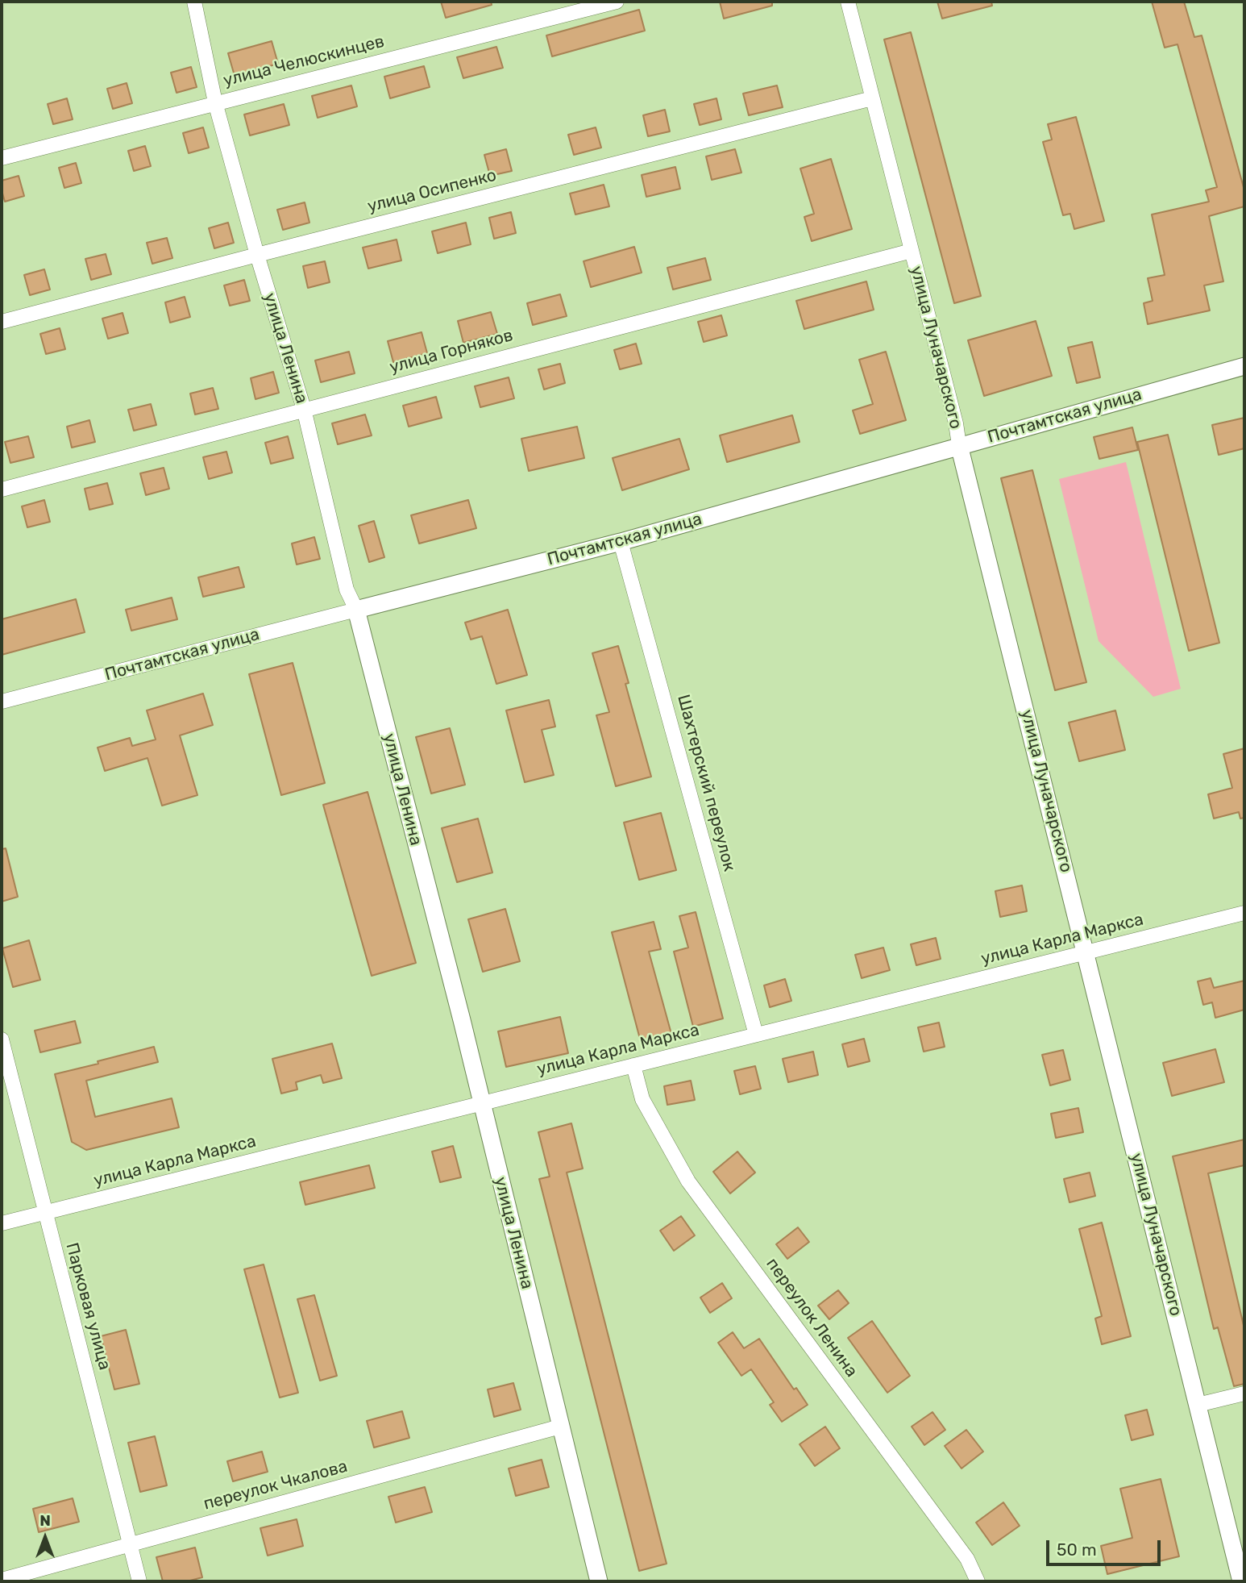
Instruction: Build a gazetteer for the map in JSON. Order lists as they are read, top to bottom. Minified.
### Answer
{"streets":{"street":["улица Челюскинцев","улица Осипенко","улица Луначарского","улица Ленина","улица Горняков","Почтамтская улица","Шахтерский переулок","улица Карла Маркса","Парковая улица","переулок Ленина","переулок Чкалова"]},"crossings":[["улица Челюскинцев","улица Ленина"],["улица Осипенко","улица Луначарского"],["улица Осипенко","улица Ленина"],["улица Луначарского","улица Горняков"],["улица Луначарского","Почтамтская улица"],["улица Луначарского","улица Карла Маркса"],["улица Ленина","улица Горняков"],["улица Ленина","Почтамтская улица"],["улица Ленина","улица Карла Маркса"],["улица Ленина","переулок Чкалова"],["Почтамтская улица","Шахтерский переулок"],["Шахтерский переулок","улица Карла Маркса"],["улица Карла Маркса","Парковая улица"],["улица Карла Маркса","переулок Ленина"],["Парковая улица","переулок Чкалова"]],"scale_bar":"50 m","north":"top"}
